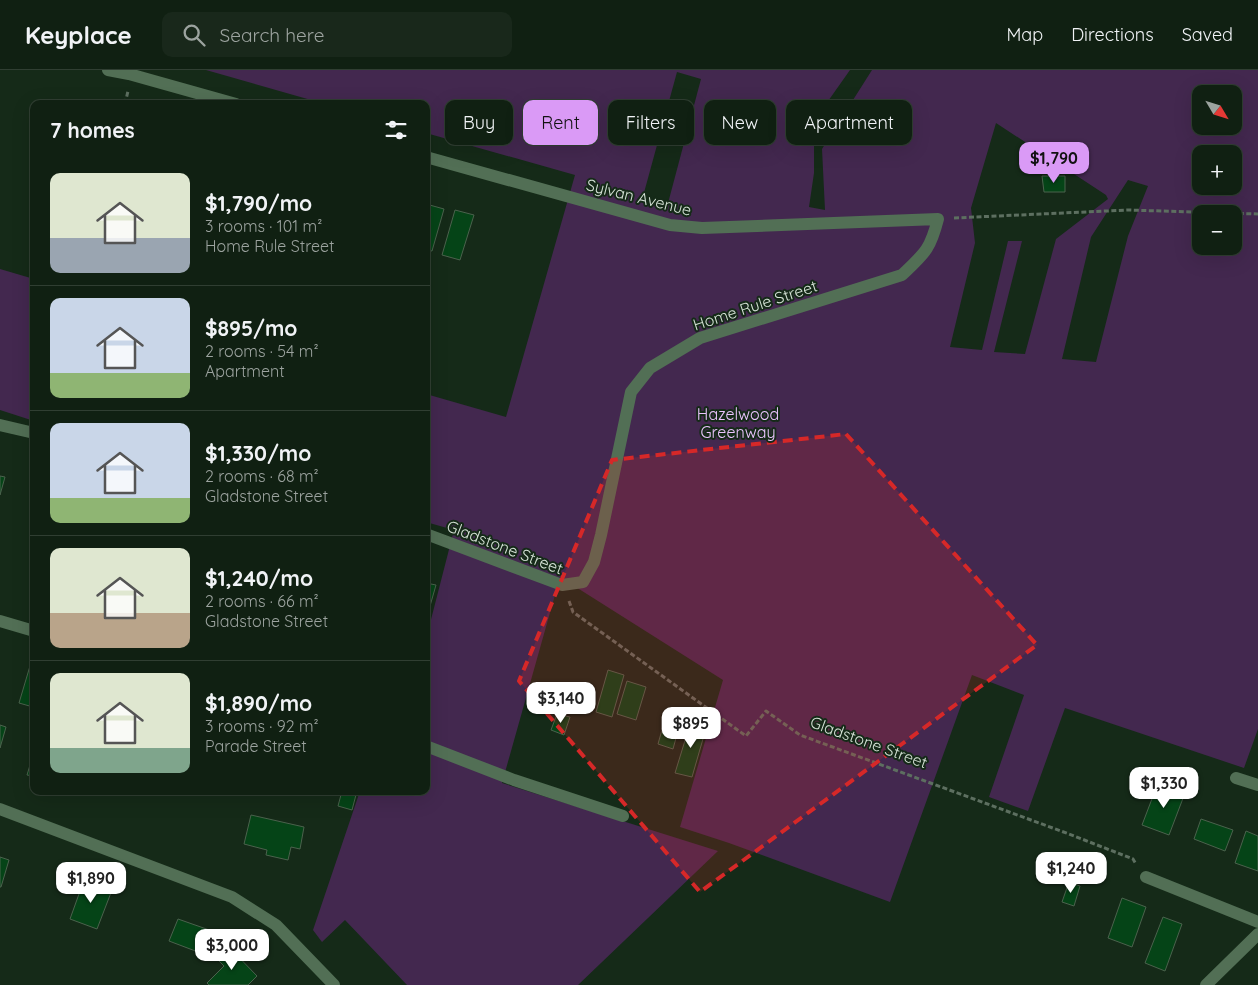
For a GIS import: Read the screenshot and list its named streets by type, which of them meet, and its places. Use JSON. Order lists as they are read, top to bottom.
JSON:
{
  "streets": {
    "street": ["Sylvan Avenue", "Home Rule Street", "Gladstone Street"]
  },
  "crossings": [
    ["Sylvan Avenue", "Home Rule Street"],
    ["Home Rule Street", "Gladstone Street"]
  ],
  "parks": ["Hazelwood Greenway"],
  "north": "bottom right",
  "page": {
    "header": "Keyplace",
    "search": "Search here",
    "nav": ["Map", "Directions", "Saved"],
    "map_buttons": ["+", "−"],
    "chip": [
      "Buy",
      "Rent",
      "Filters",
      "New",
      "Apartment"
    ],
    "heading": "7 homes",
    "price": [
      "$1,790",
      "$3,140",
      "$895",
      "$1,330",
      "$1,240",
      "$1,890",
      "$3,000"
    ],
    "list": [
      {
        "name": "$1,790/mo",
        "note": "3 rooms · 101 m² · Home Rule Street"
      },
      {
        "name": "$895/mo",
        "note": "2 rooms · 54 m² · Apartment"
      },
      {
        "name": "$1,330/mo",
        "note": "2 rooms · 68 m² · Gladstone Street"
      },
      {
        "name": "$1,240/mo",
        "note": "2 rooms · 66 m² · Gladstone Street"
      },
      {
        "name": "$1,890/mo",
        "note": "3 rooms · 92 m² · Parade Street"
      }
    ]
  }
}
